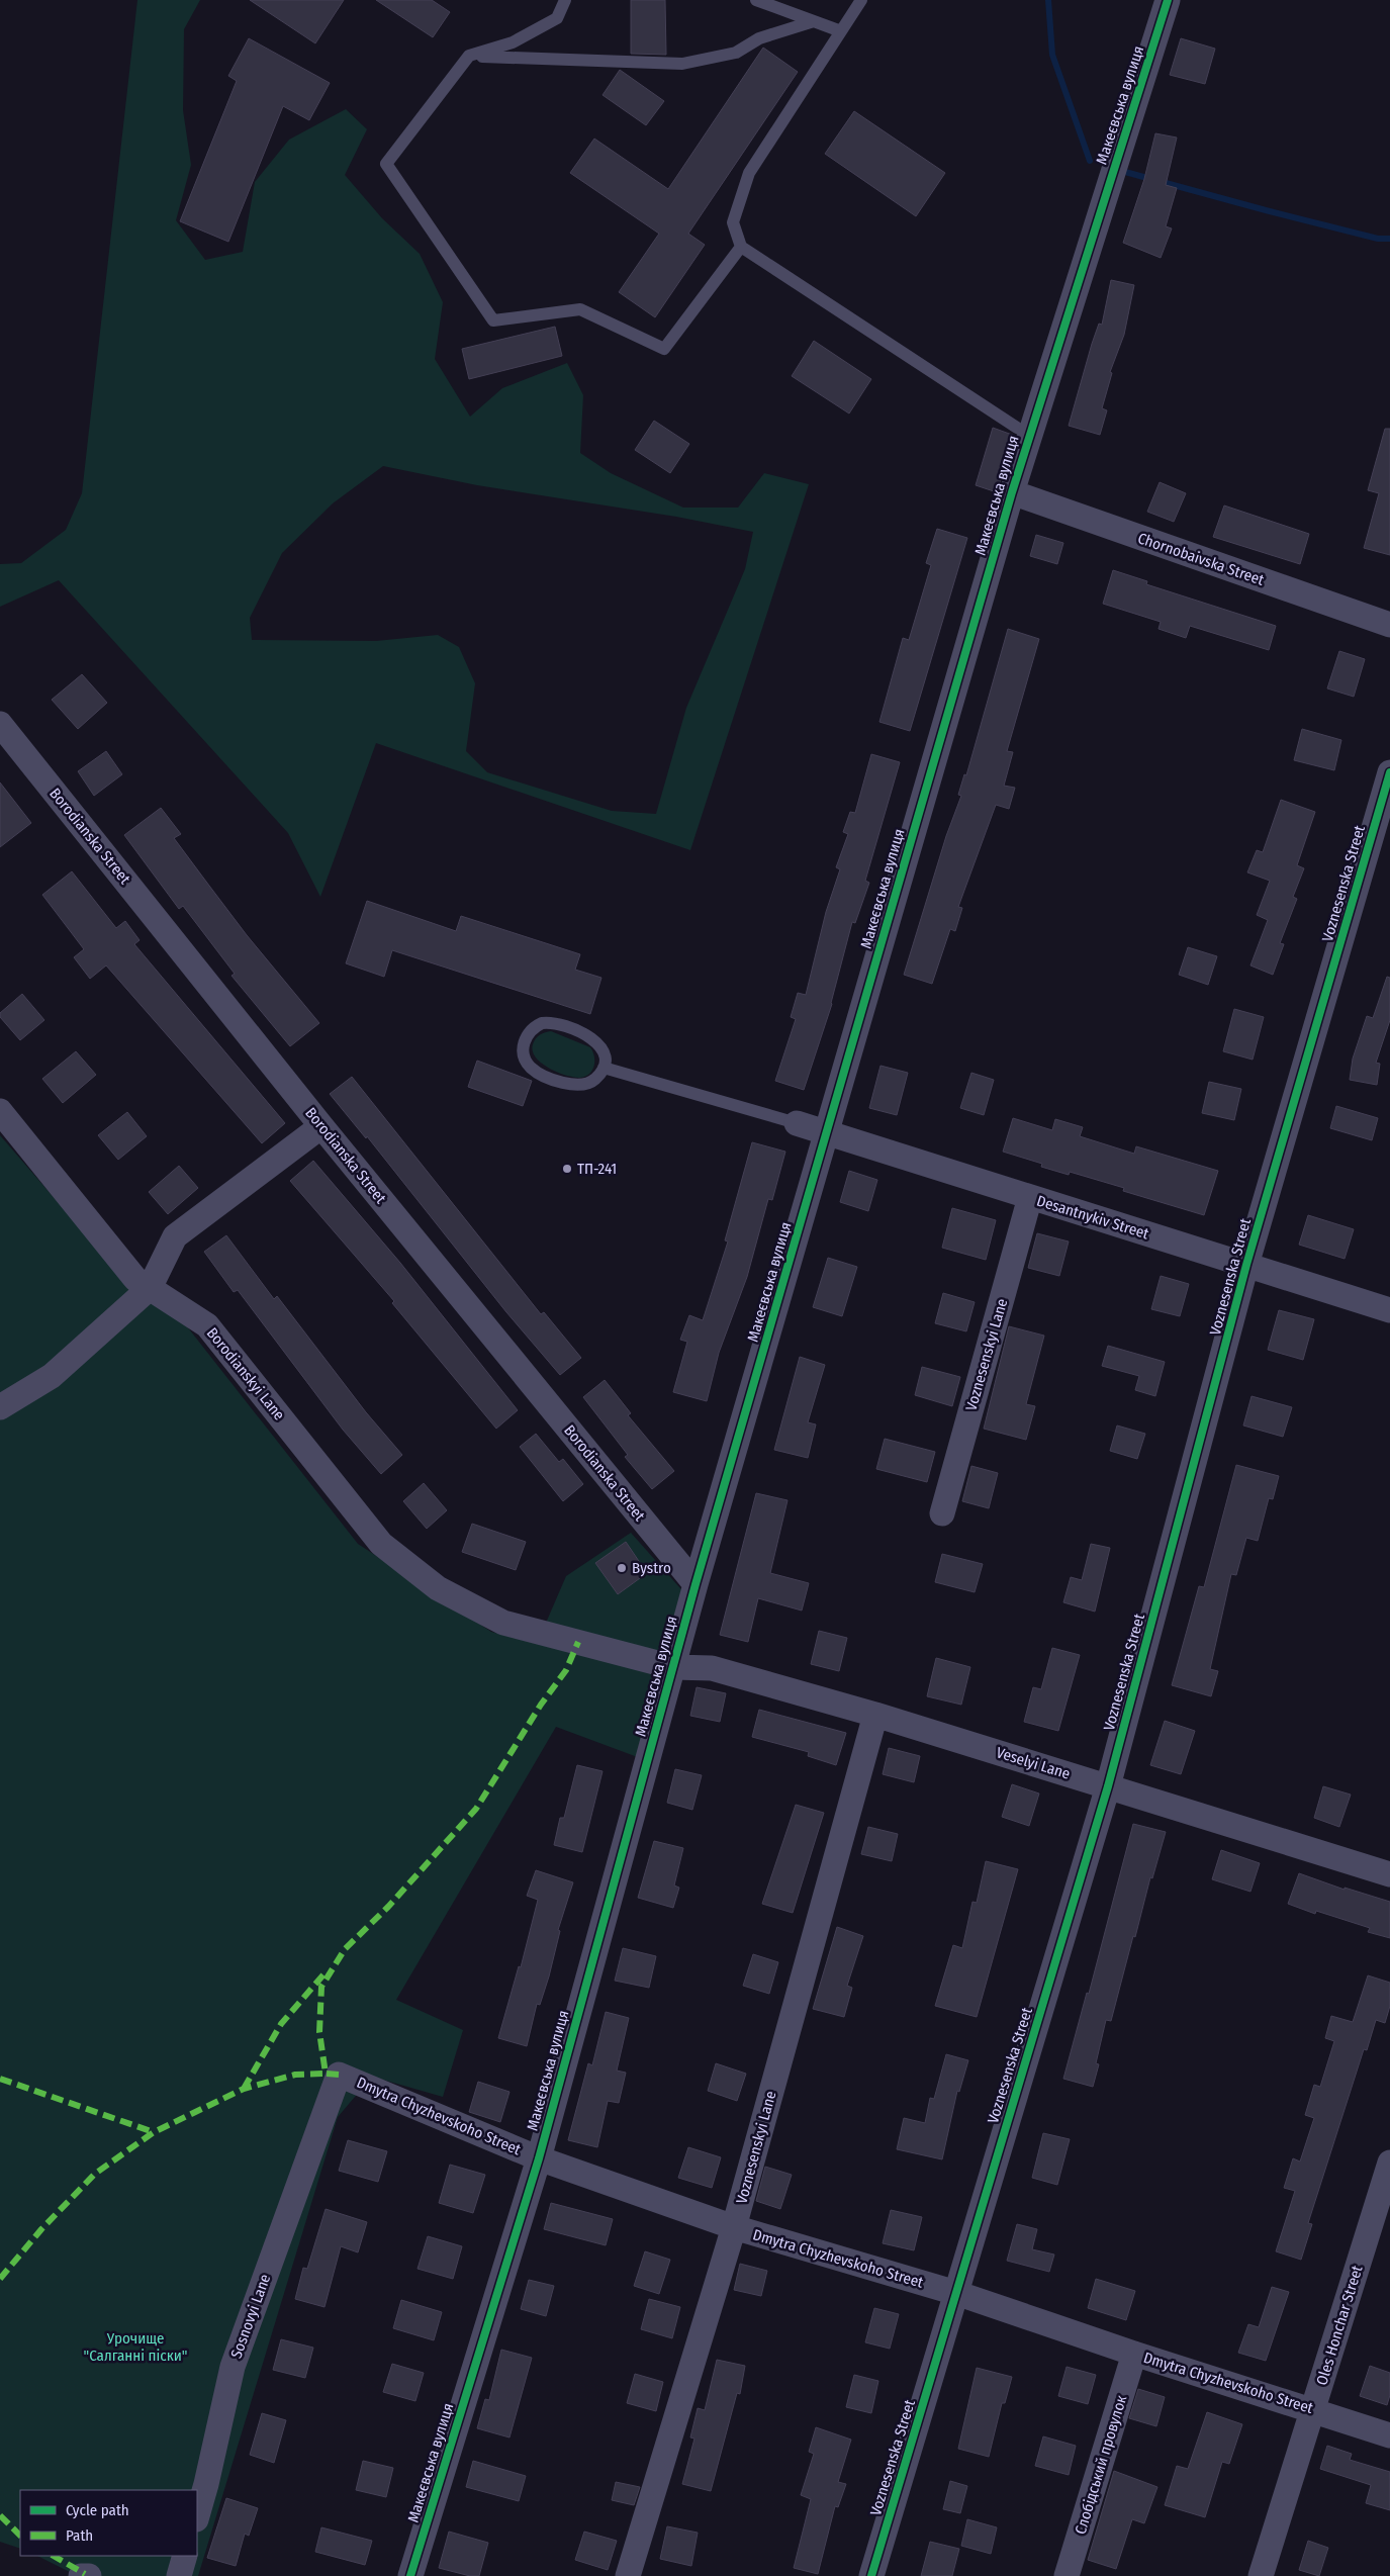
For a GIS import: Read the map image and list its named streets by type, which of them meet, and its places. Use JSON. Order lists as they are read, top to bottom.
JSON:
{
  "streets": {
    "street": [
      "Макеєвська вулиця",
      "Chornobaivska Street",
      "Borodianska Street",
      "Voznesenska Street",
      "Desantnykiv Street",
      "Voznesenskyi Lane",
      "Borodianskyi Lane",
      "Veselyi Lane",
      "Dmytra Chyzhevskoho Street",
      "Sosnovyi Lane",
      "Oles Honchar Street",
      "Слобідський провулок"
    ]
  },
  "crossings": [
    ["Макеєвська вулиця", "Chornobaivska Street"],
    ["Макеєвська вулиця", "Borodianska Street"],
    ["Макеєвська вулиця", "Desantnykiv Street"],
    ["Макеєвська вулиця", "Borodianskyi Lane"],
    ["Макеєвська вулиця", "Veselyi Lane"],
    ["Макеєвська вулиця", "Dmytra Chyzhevskoho Street"],
    ["Voznesenska Street", "Desantnykiv Street"],
    ["Voznesenska Street", "Veselyi Lane"],
    ["Voznesenska Street", "Dmytra Chyzhevskoho Street"],
    ["Desantnykiv Street", "Voznesenskyi Lane"],
    ["Voznesenskyi Lane", "Veselyi Lane"],
    ["Voznesenskyi Lane", "Dmytra Chyzhevskoho Street"],
    ["Borodianskyi Lane", "Veselyi Lane"],
    ["Dmytra Chyzhevskoho Street", "Sosnovyi Lane"],
    ["Dmytra Chyzhevskoho Street", "Oles Honchar Street"],
    ["Dmytra Chyzhevskoho Street", "Слобідський провулок"]
  ],
  "parks": ["Урочище \"Салганні піски\""],
  "places": ["ТП-241", "Bystro"],
  "legend": ["Cycle path", "Path"]
}
